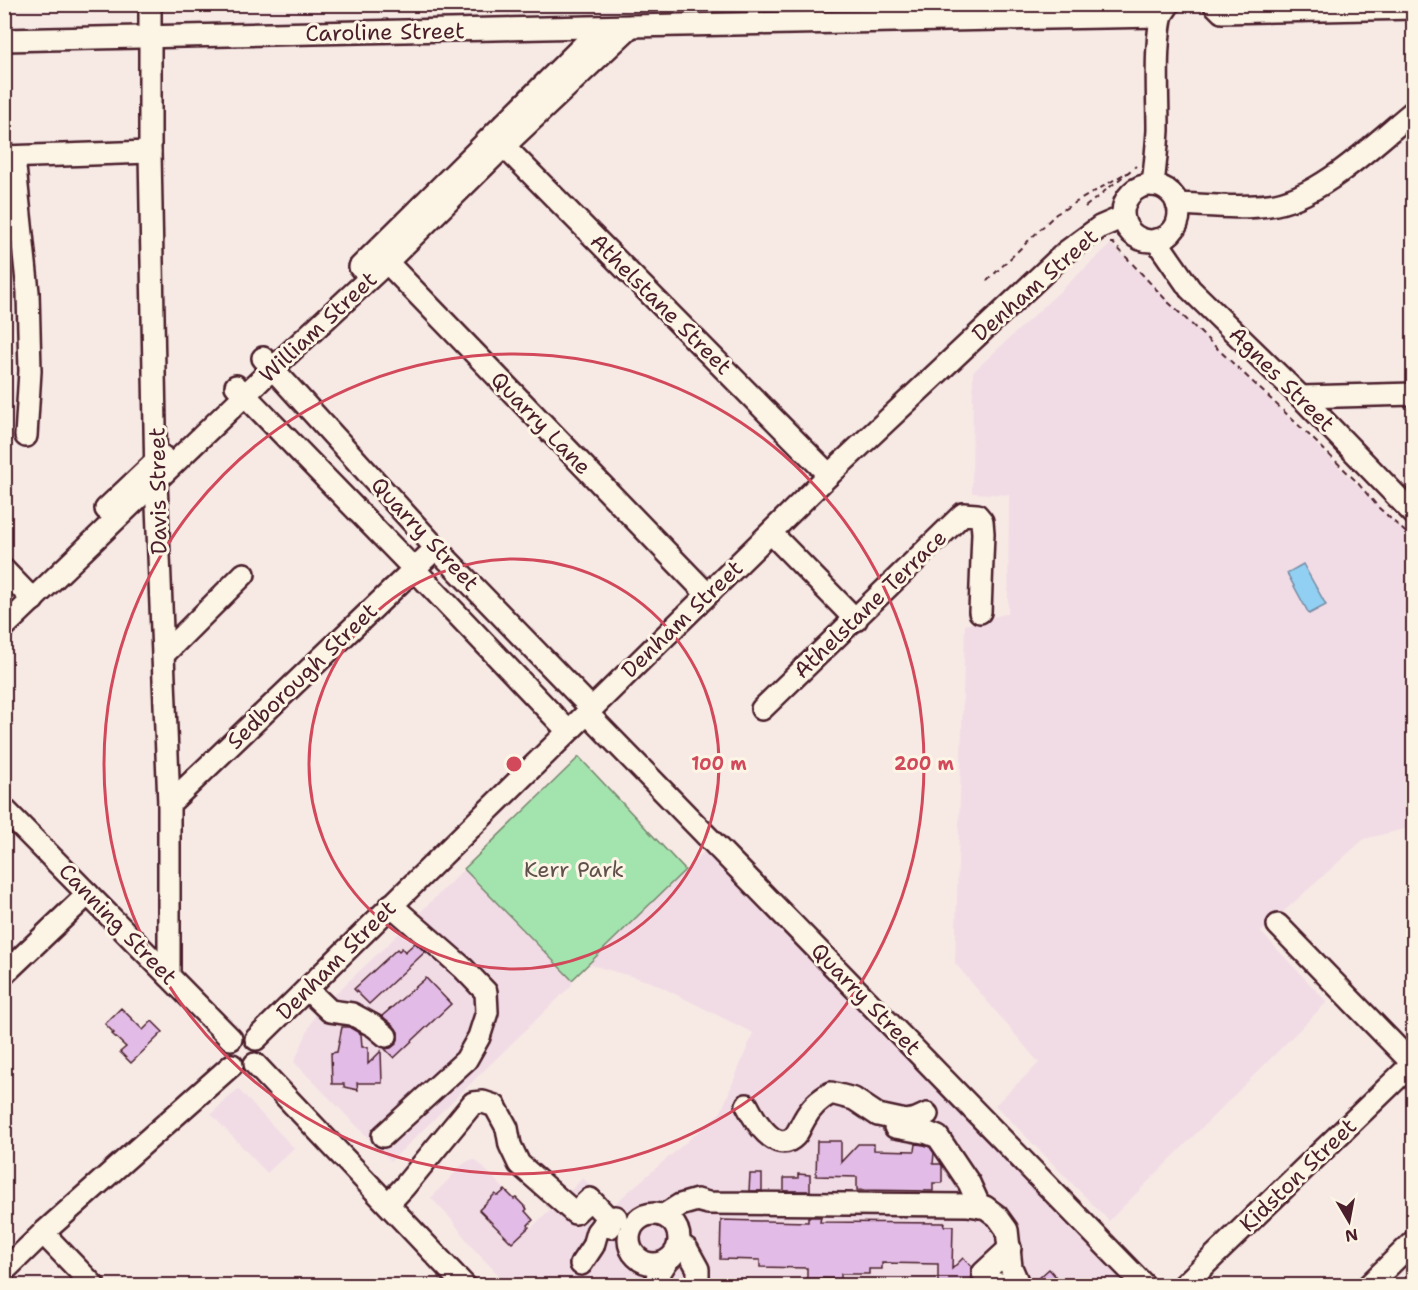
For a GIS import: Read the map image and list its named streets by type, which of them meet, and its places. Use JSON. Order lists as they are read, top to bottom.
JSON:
{
  "streets": {
    "street": [
      "Caroline Street",
      "Denham Street",
      "Athelstane Street",
      "William Street",
      "Agnes Street",
      "Quarry Lane",
      "Davis Street",
      "Quarry Street",
      "Athelstane Terrace",
      "Sedborough Street",
      "Canning Street",
      "Kidston Street"
    ]
  },
  "crossings": [
    ["Caroline Street", "William Street"],
    ["Caroline Street", "Davis Street"],
    ["Denham Street", "Athelstane Street"],
    ["Denham Street", "Agnes Street"],
    ["Denham Street", "Quarry Lane"],
    ["Denham Street", "Quarry Street"],
    ["Denham Street", "Canning Street"],
    ["Athelstane Street", "William Street"],
    ["William Street", "Quarry Lane"],
    ["William Street", "Davis Street"],
    ["William Street", "Quarry Street"],
    ["Davis Street", "Sedborough Street"],
    ["Davis Street", "Canning Street"],
    ["Quarry Street", "Sedborough Street"]
  ],
  "parks": ["Kerr Park"],
  "north": "bottom",
  "rings": ["100 m", "200 m"]
}
